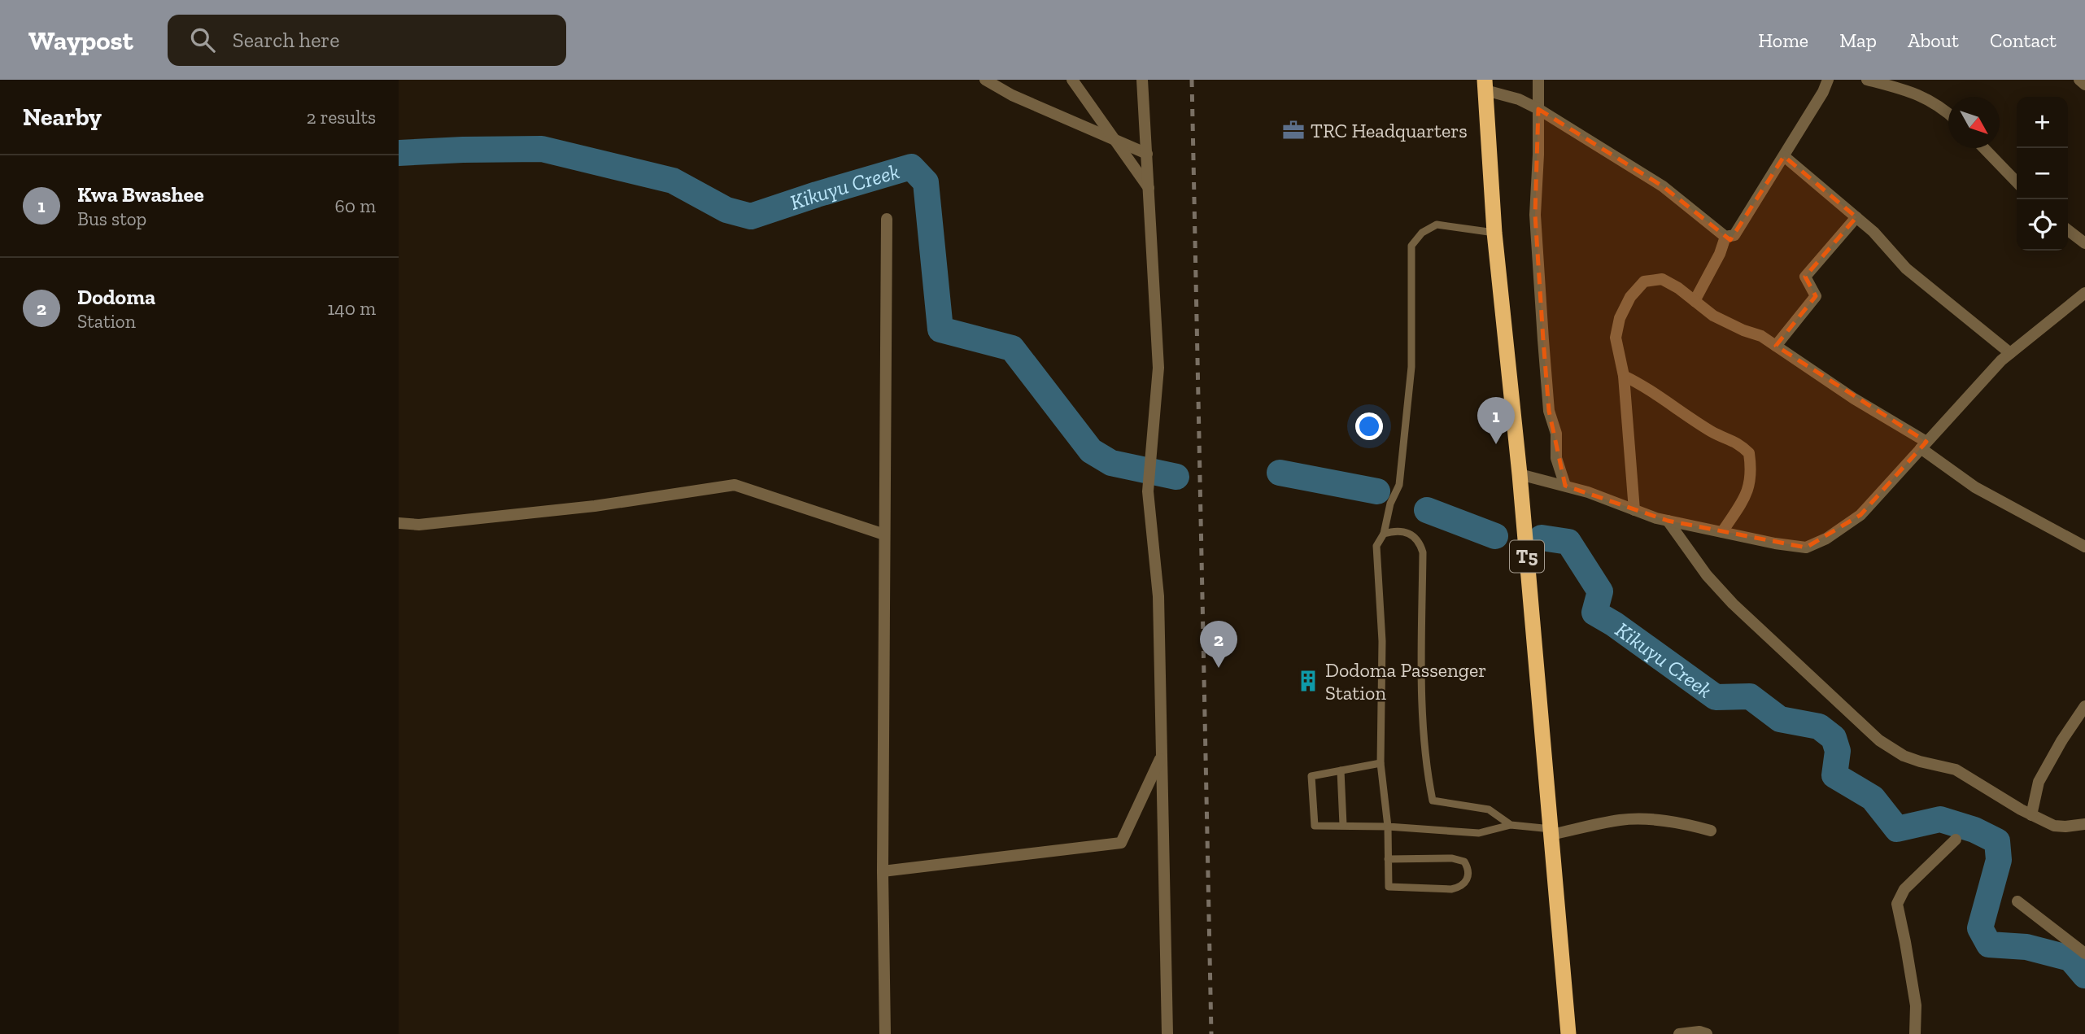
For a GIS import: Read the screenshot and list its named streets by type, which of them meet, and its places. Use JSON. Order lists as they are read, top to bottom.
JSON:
{
  "streets": {
    "highway": ["T5"]
  },
  "water": ["Kikuyu Creek"],
  "places": {
    "office": ["TRC Headquarters"],
    "building": ["Dodoma Passenger Station"]
  },
  "north": "bottom right",
  "page": {
    "header": "Waypost",
    "search": "Search here",
    "nav": [
      "Home",
      "Map",
      "About",
      "Contact"
    ],
    "heading": ["Nearby", "2 results"],
    "map_buttons": ["+", "−"],
    "list": [
      {
        "mark": "1",
        "name": "Kwa Bwashee",
        "note": "Bus stop",
        "value": "60 m"
      },
      {
        "mark": "2",
        "name": "Dodoma",
        "note": "Station",
        "value": "140 m"
      }
    ],
    "pins": ["1", "2"]
  }
}
